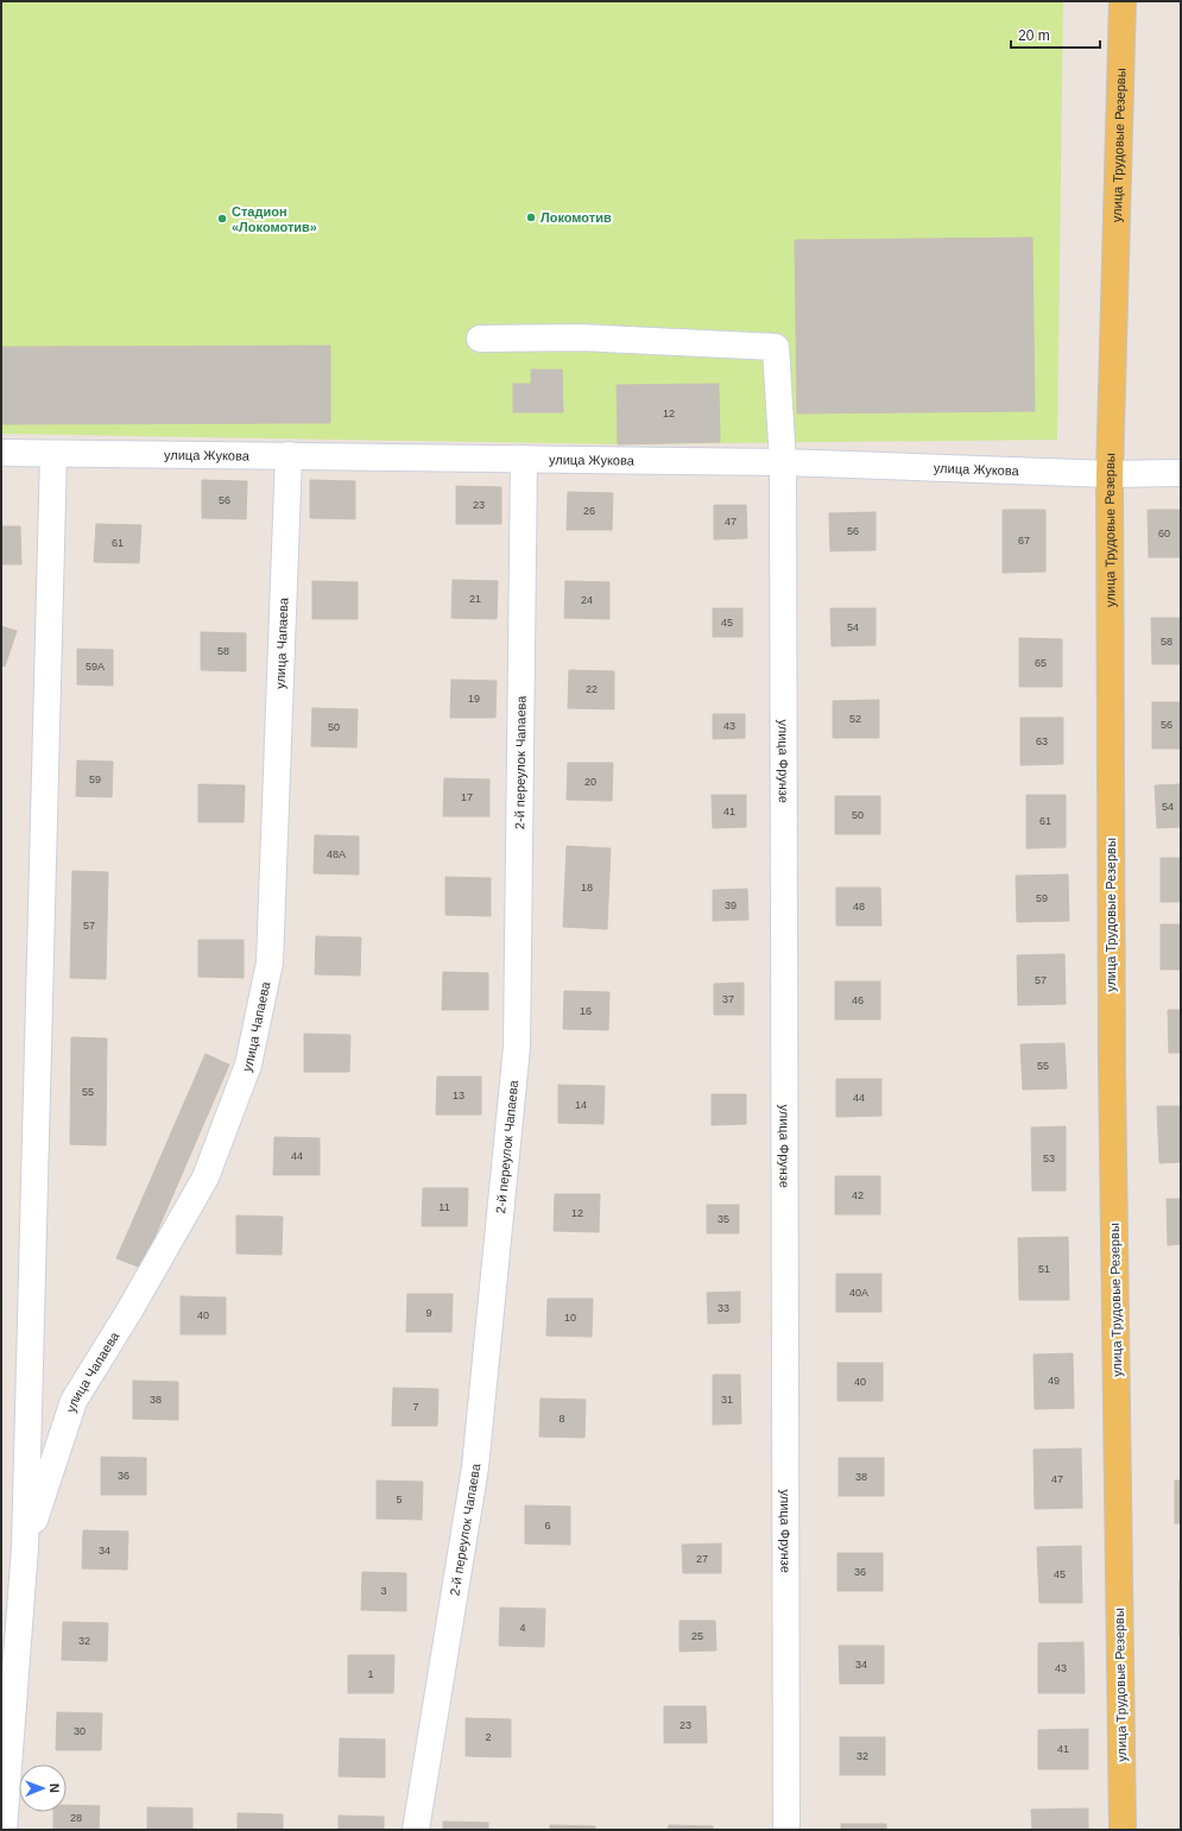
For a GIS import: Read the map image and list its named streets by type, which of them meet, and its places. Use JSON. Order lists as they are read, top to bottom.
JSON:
{
  "streets": {
    "main road": ["улица Трудовые Резервы"],
    "street": [
      "улица Жукова",
      "улица Чапаева",
      "улица Фрунзе",
      "2-й переулок Чапаева"
    ]
  },
  "crossings": [
    ["улица Трудовые Резервы", "улица Жукова"],
    ["улица Жукова", "улица Чапаева"],
    ["улица Жукова", "улица Фрунзе"],
    ["улица Жукова", "2-й переулок Чапаева"]
  ],
  "places": ["Локомотив", "Стадион «Локомотив»"],
  "house_numbers": [
    "12",
    "56",
    "23",
    "26",
    "47",
    "56",
    "60",
    "67",
    "61",
    "21",
    "24",
    "45",
    "54",
    "58",
    "58",
    "65",
    "59А",
    "22",
    "19",
    "52",
    "56",
    "43",
    "50",
    "63",
    "59",
    "20",
    "17",
    "54",
    "41",
    "50",
    "61",
    "48А",
    "18",
    "59",
    "39",
    "48",
    "57",
    "57",
    "37",
    "46",
    "16",
    "55",
    "55",
    "13",
    "44",
    "14",
    "44",
    "53",
    "42",
    "11",
    "12",
    "35",
    "51",
    "40А",
    "33",
    "9",
    "40",
    "10",
    "49",
    "40",
    "38",
    "31",
    "7",
    "8",
    "36",
    "38",
    "47",
    "5",
    "6",
    "34",
    "27",
    "36",
    "45",
    "3",
    "4",
    "25",
    "32",
    "34",
    "43",
    "1",
    "23",
    "30",
    "2",
    "41",
    "32",
    "28"
  ],
  "scale_bar": "20 m",
  "north": "right"
}
